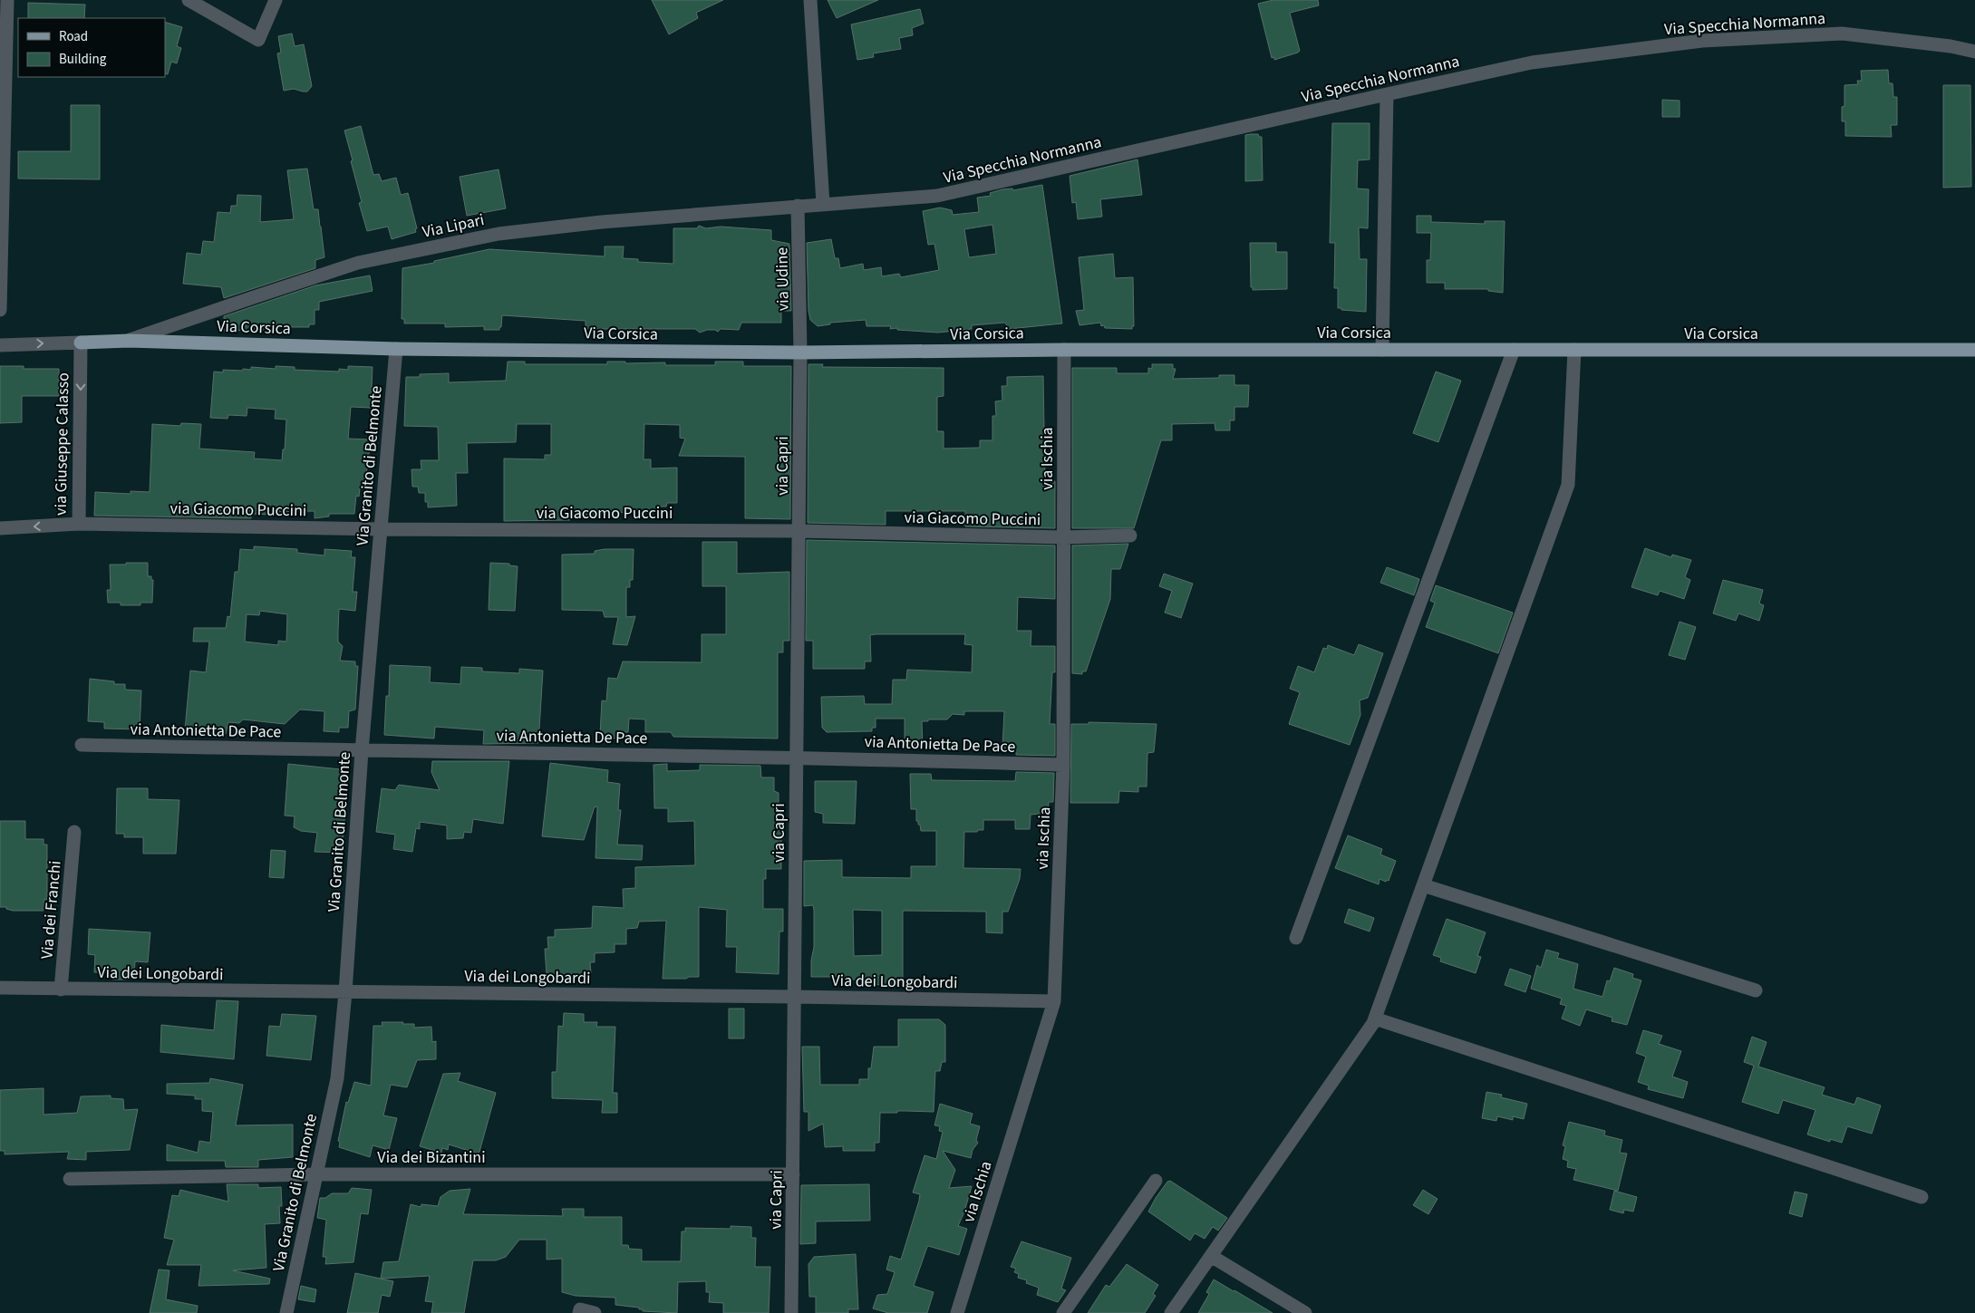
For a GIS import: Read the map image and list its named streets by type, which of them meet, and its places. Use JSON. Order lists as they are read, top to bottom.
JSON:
{
  "streets": {
    "main road": ["Via Corsica"],
    "street": [
      "Via Specchia Normanna",
      "Via Lipari",
      "via Udine",
      "via Giuseppe Calasso",
      "via Ischia",
      "Via Granito di Belmonte",
      "via Capri",
      "via Giacomo Puccini",
      "via Antonietta De Pace",
      "Via dei Franchi",
      "Via dei Longobardi",
      "Via dei Bizantini"
    ]
  },
  "crossings": [
    ["Via Specchia Normanna", "Via Lipari"],
    ["Via Specchia Normanna", "via Udine"],
    ["Via Lipari", "via Udine"],
    ["Via Lipari", "Via Corsica"],
    ["via Udine", "Via Corsica"],
    ["via Udine", "via Capri"],
    ["Via Corsica", "via Giuseppe Calasso"],
    ["Via Corsica", "via Ischia"],
    ["Via Corsica", "Via Granito di Belmonte"],
    ["Via Corsica", "via Capri"],
    ["via Giuseppe Calasso", "via Giacomo Puccini"],
    ["via Ischia", "via Giacomo Puccini"],
    ["via Ischia", "via Antonietta De Pace"],
    ["via Ischia", "Via dei Longobardi"],
    ["Via Granito di Belmonte", "via Giacomo Puccini"],
    ["Via Granito di Belmonte", "via Antonietta De Pace"],
    ["Via Granito di Belmonte", "Via dei Longobardi"],
    ["Via Granito di Belmonte", "Via dei Bizantini"],
    ["via Capri", "via Giacomo Puccini"],
    ["via Capri", "via Antonietta De Pace"],
    ["via Capri", "Via dei Longobardi"],
    ["via Capri", "Via dei Bizantini"],
    ["Via dei Franchi", "Via dei Longobardi"]
  ],
  "legend": ["Road", "Building"]
}
